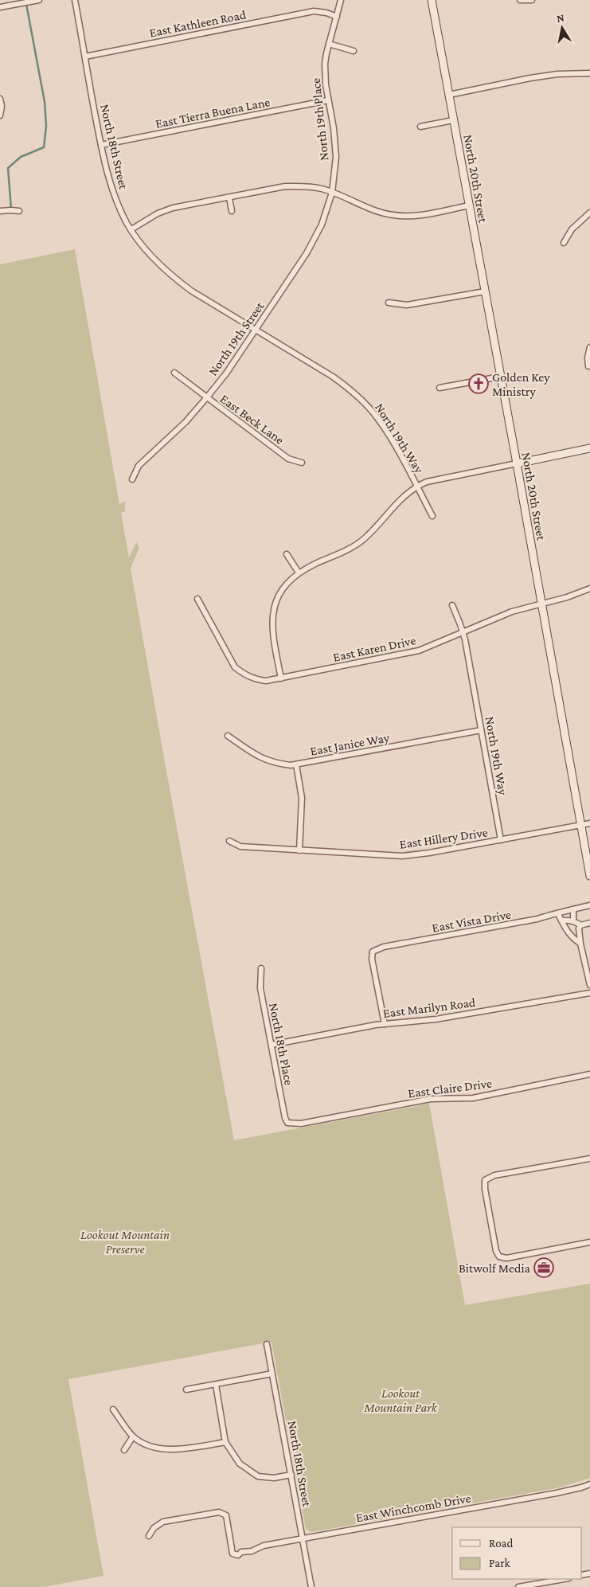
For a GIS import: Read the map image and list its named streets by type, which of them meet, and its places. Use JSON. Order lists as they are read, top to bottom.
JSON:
{
  "streets": {
    "street": [
      "East Kathleen Road",
      "East Tierra Buena Lane",
      "North 19th Place",
      "North 18th Street",
      "North 20th Street",
      "North 19th Street",
      "East Beck Lane",
      "North 19th Way",
      "East Karen Drive",
      "East Janice Way",
      "East Hillery Drive",
      "East Vista Drive",
      "East Marilyn Road",
      "North 18th Place",
      "East Claire Drive",
      "East Winchcomb Drive"
    ]
  },
  "crossings": [
    ["East Kathleen Road", "North 19th Place"],
    ["East Kathleen Road", "North 18th Street"],
    ["East Tierra Buena Lane", "North 19th Place"],
    ["East Tierra Buena Lane", "North 18th Street"],
    ["North 19th Place", "North 19th Street"],
    ["North 18th Street", "North 19th Street"],
    ["North 18th Street", "North 19th Way"],
    ["North 18th Street", "East Winchcomb Drive"],
    ["North 20th Street", "East Karen Drive"],
    ["North 20th Street", "East Hillery Drive"],
    ["North 19th Street", "East Beck Lane"],
    ["North 19th Street", "North 19th Way"],
    ["North 19th Way", "East Karen Drive"],
    ["North 19th Way", "East Janice Way"],
    ["North 19th Way", "East Hillery Drive"],
    ["East Vista Drive", "East Marilyn Road"],
    ["East Marilyn Road", "North 18th Place"],
    ["North 18th Place", "East Claire Drive"]
  ],
  "parks": ["Lookout Mountain Preserve", "Lookout Mountain Park"],
  "places": {
    "church": ["Golden Key Ministry"],
    "office": ["Bitwolf Media"]
  },
  "legend": ["Road", "Park"],
  "north": "top"
}
